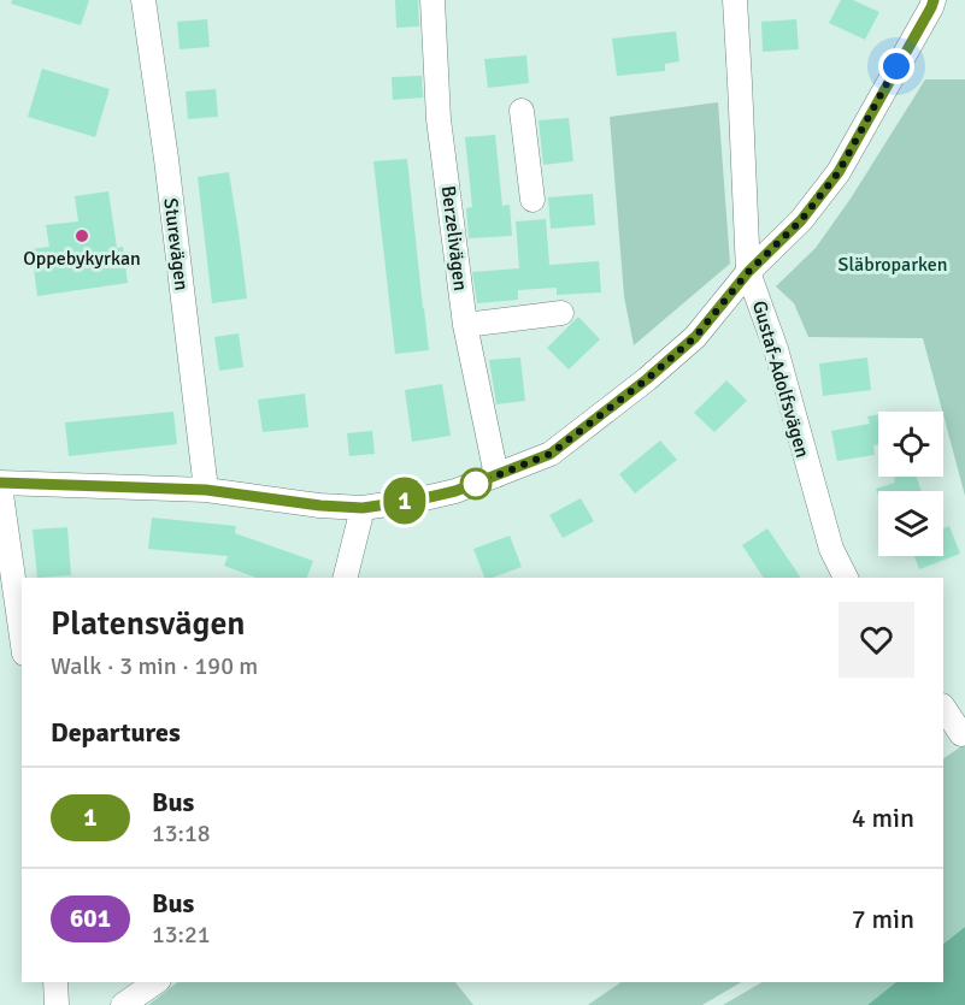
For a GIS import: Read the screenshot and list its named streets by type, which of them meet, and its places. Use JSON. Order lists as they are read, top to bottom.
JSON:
{
  "streets": {
    "street": ["Berzelivägen", "Sturevägen", "Gustaf-Adolfsvägen"]
  },
  "parks": ["Släbroparken"],
  "places": ["Oppebykyrkan"],
  "lines": ["bus line 1"],
  "page": {
    "on_map": "1",
    "heading": [
      ["Platensvägen", "Walk · 3 min · 190 m"],
      "Departures"
    ],
    "list": [
      {
        "mark": "1",
        "name": "Bus",
        "note": "13:18",
        "value": "4 min"
      },
      {
        "mark": "601",
        "name": "Bus",
        "note": "13:21",
        "value": "7 min"
      }
    ]
  }
}
